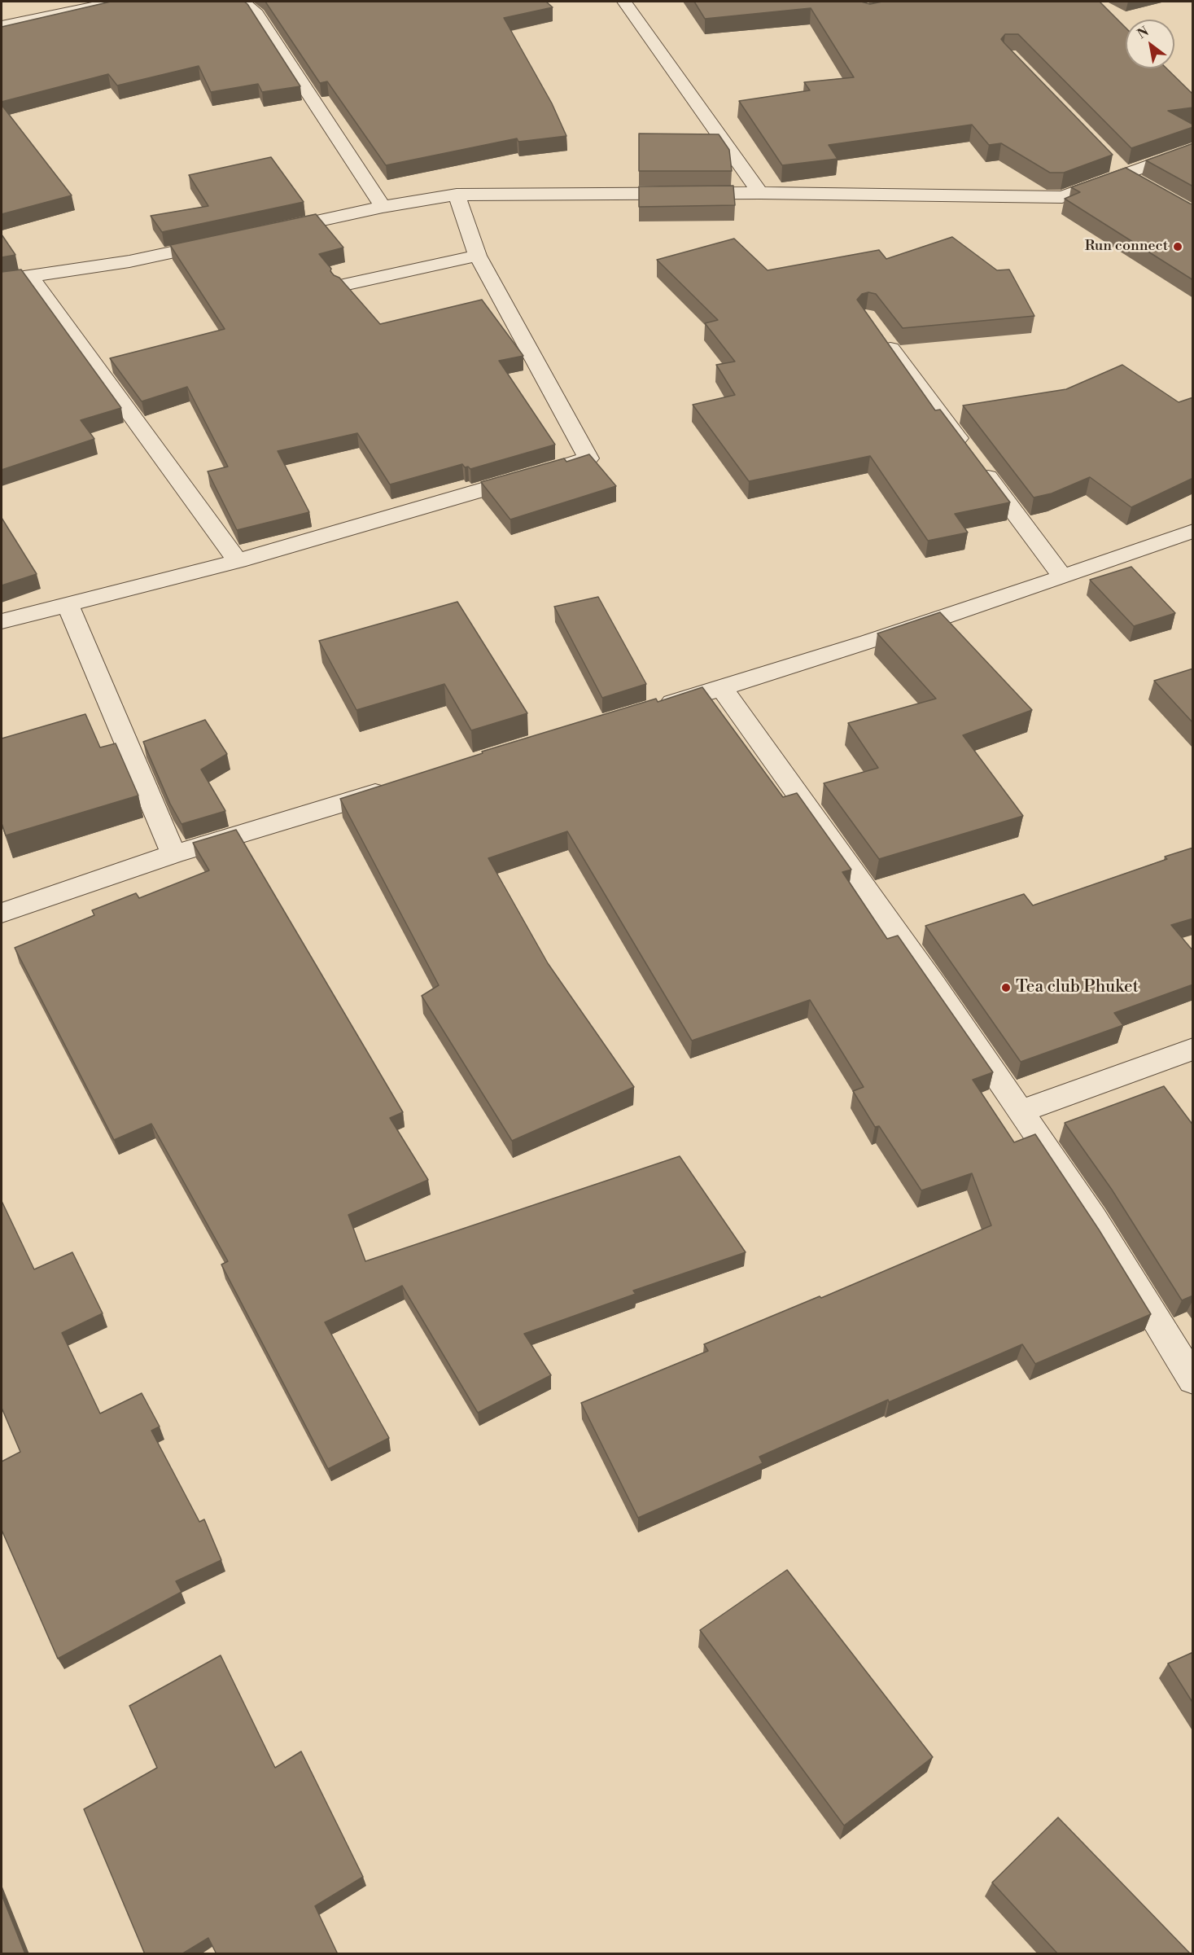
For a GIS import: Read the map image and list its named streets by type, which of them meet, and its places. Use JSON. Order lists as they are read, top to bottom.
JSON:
{
  "places": ["Run connect", "Tea club Phuket"],
  "north": "top left"
}
